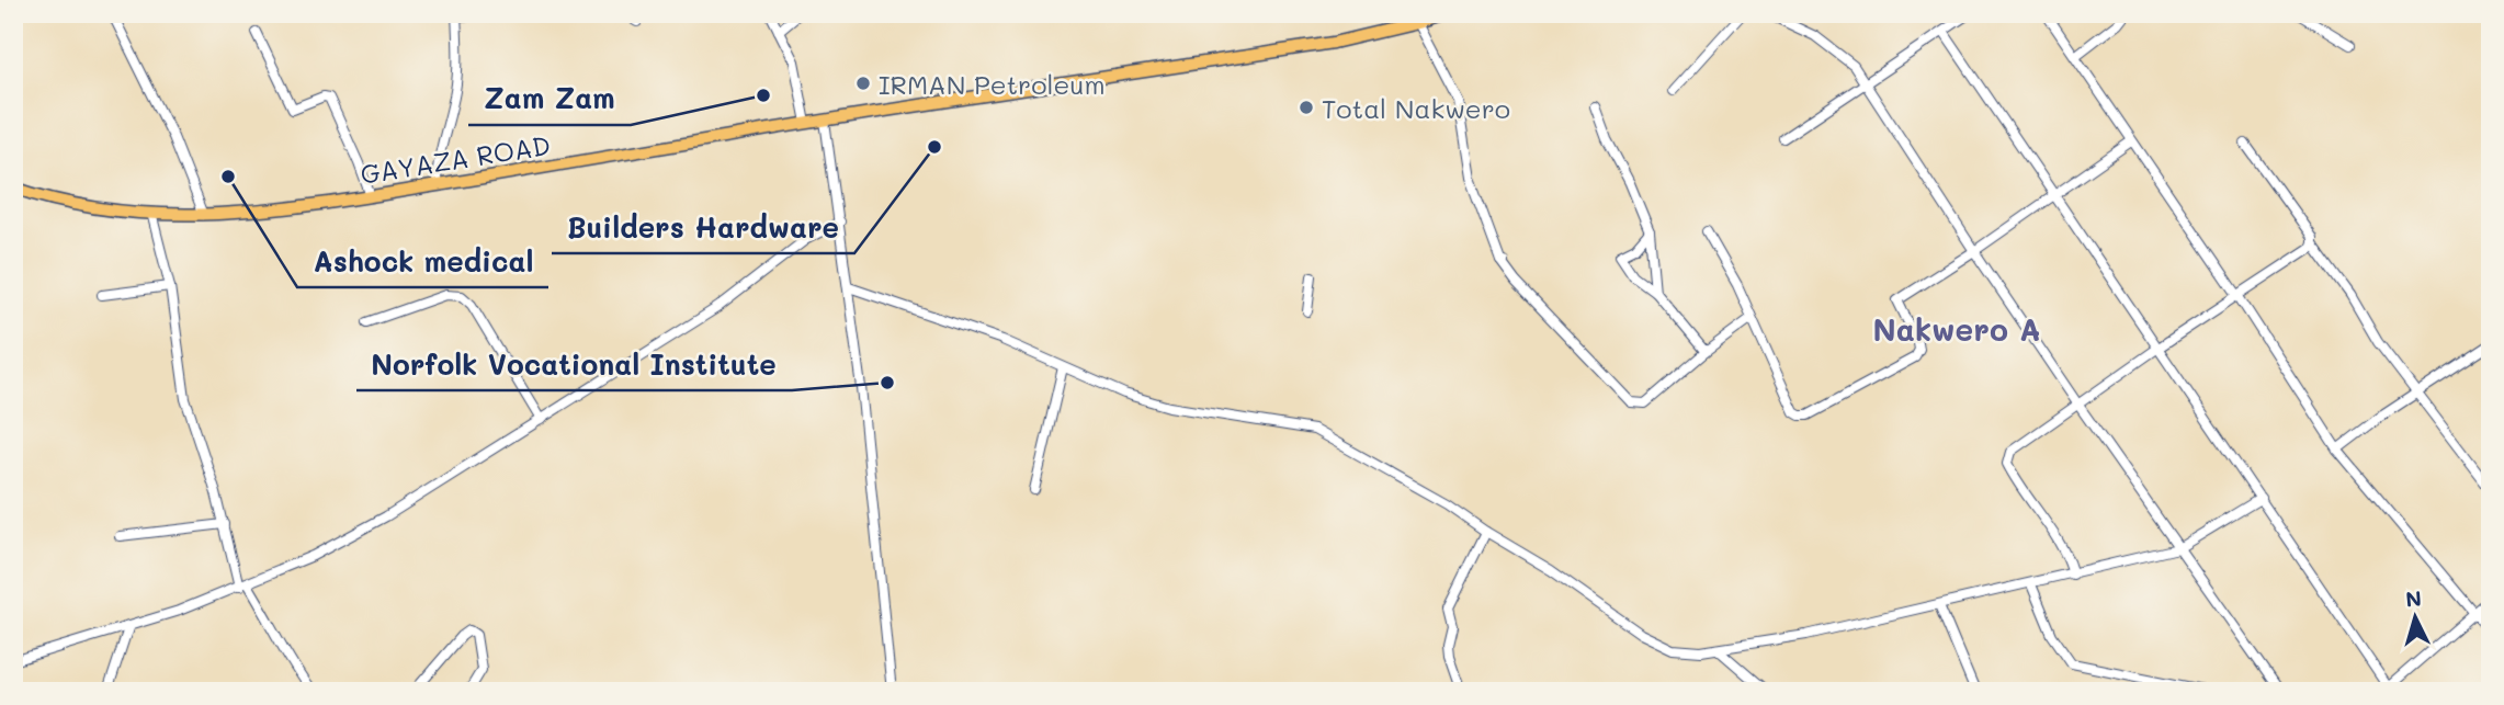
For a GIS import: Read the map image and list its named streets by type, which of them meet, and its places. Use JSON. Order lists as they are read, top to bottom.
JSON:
{
  "streets": {
    "main road": ["GAYAZA ROAD"]
  },
  "districts": ["Nakwero A"],
  "places": [
    "IRMAN Petroleum",
    "Zam Zam",
    "Total Nakwero",
    "Builders Hardware",
    "Ashock medical",
    "Norfolk Vocational Institute"
  ],
  "north": "top"
}
